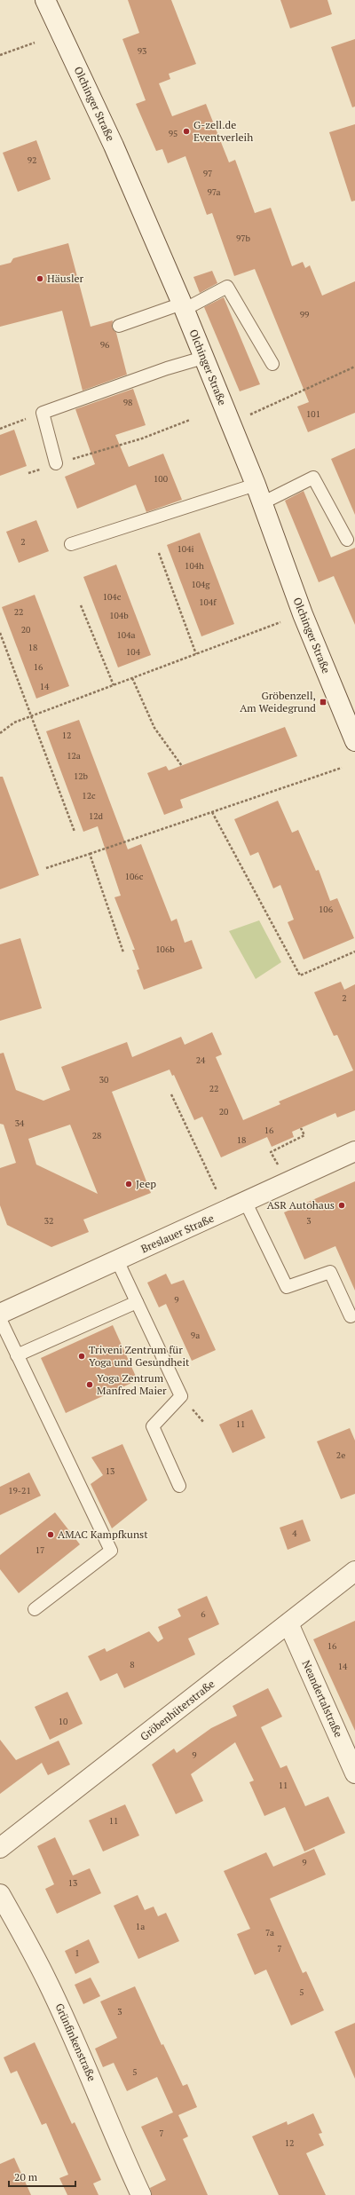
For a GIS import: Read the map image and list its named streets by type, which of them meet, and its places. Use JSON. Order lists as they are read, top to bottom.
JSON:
{
  "streets": {
    "street": [
      "Olchinger Straße",
      "Breslauer Straße",
      "Neandertalstraße",
      "Gröbenhüterstraße",
      "Grünfinkenstraße"
    ]
  },
  "crossings": [
    ["Neandertalstraße", "Gröbenhüterstraße"]
  ],
  "places": {
    "other": [
      "G-zell.de Eventverleih",
      "Häusler",
      "Jeep",
      "ASR Autohaus",
      "Triveni Zentrum für Yoga und Gesundheit",
      "Yoga Zentrum Manfred Maier",
      "AMAC Kampfkunst"
    ],
    "transit": ["Gröbenzell, Am Weidegrund"]
  },
  "house_numbers": [
    "93",
    "95",
    "92",
    "97",
    "97a",
    "97b",
    "99",
    "96",
    "98",
    "101",
    "100",
    "2",
    "104i",
    "104h",
    "104g",
    "104c",
    "104f",
    "22",
    "104b",
    "20",
    "104a",
    "18",
    "104",
    "16",
    "14",
    "12",
    "12a",
    "12b",
    "12c",
    "12d",
    "106c",
    "106",
    "106b",
    "2",
    "24",
    "30",
    "22",
    "20",
    "34",
    "16",
    "28",
    "18",
    "32",
    "3",
    "9",
    "9a",
    "11",
    "2e",
    "13",
    "19-21",
    "4",
    "17",
    "6",
    "16",
    "8",
    "14",
    "10",
    "9",
    "11",
    "11",
    "9",
    "13",
    "1a",
    "7a",
    "7",
    "1",
    "5",
    "3",
    "5",
    "7",
    "12"
  ],
  "scale_bar": "20 m"
}
